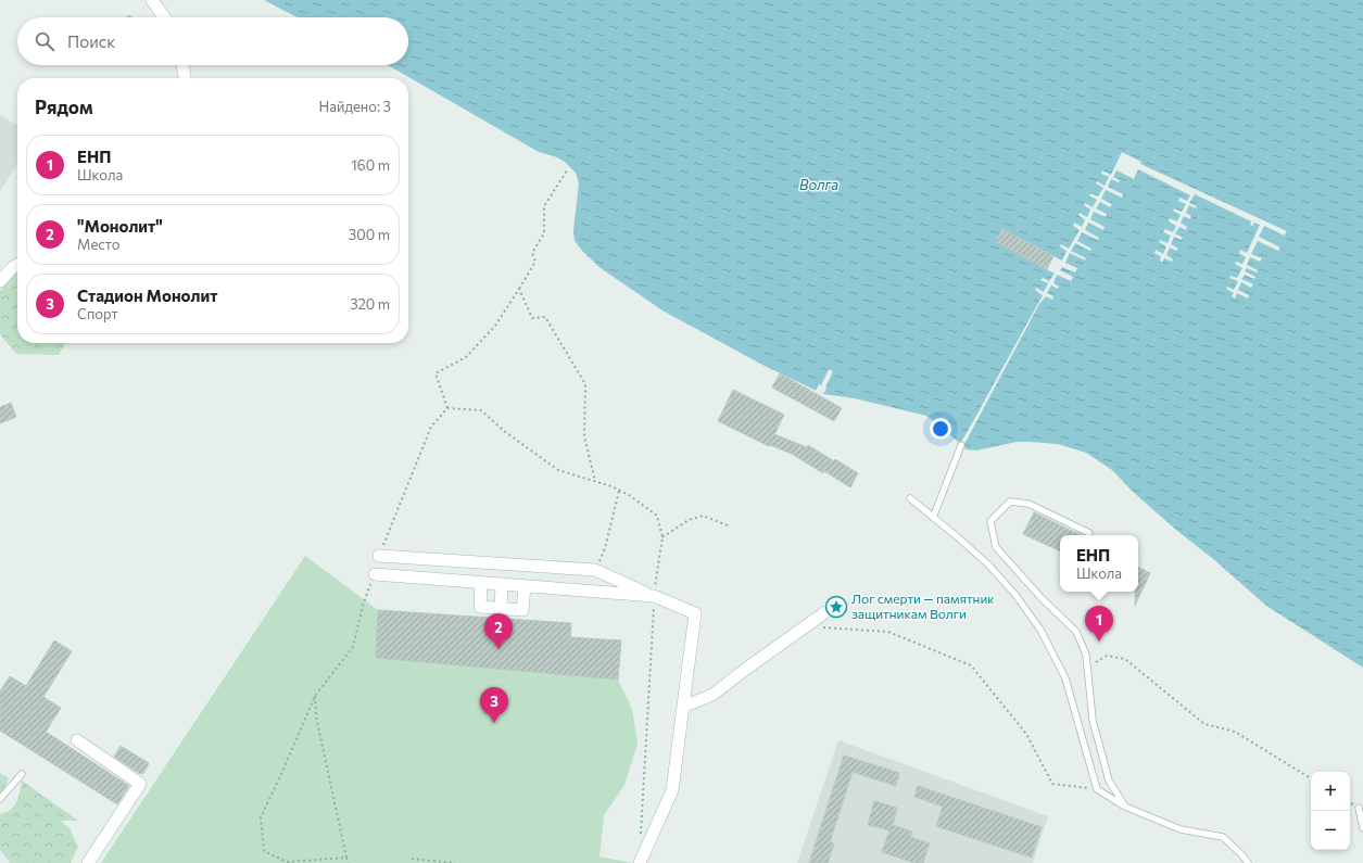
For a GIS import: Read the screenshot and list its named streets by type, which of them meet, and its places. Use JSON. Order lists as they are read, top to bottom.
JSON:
{
  "water": ["Волга"],
  "places": {
    "place": ["Лог смерти — памятник защитникам Волги"]
  },
  "page": {
    "search": "Поиск",
    "heading": ["Рядом", "Найдено: 3"],
    "list": [
      {
        "mark": "1",
        "name": "ЕНП",
        "note": "Школа",
        "value": "160 m"
      },
      {
        "mark": "2",
        "name": "\"Монолит\"",
        "note": "Место",
        "value": "300 m"
      },
      {
        "mark": "3",
        "name": "Стадион Монолит",
        "note": "Спорт",
        "value": "320 m"
      }
    ],
    "popup": ["ЕНП", "Школа"],
    "pins": ["1", "2", "3"],
    "map_buttons": ["+", "−"]
  }
}
